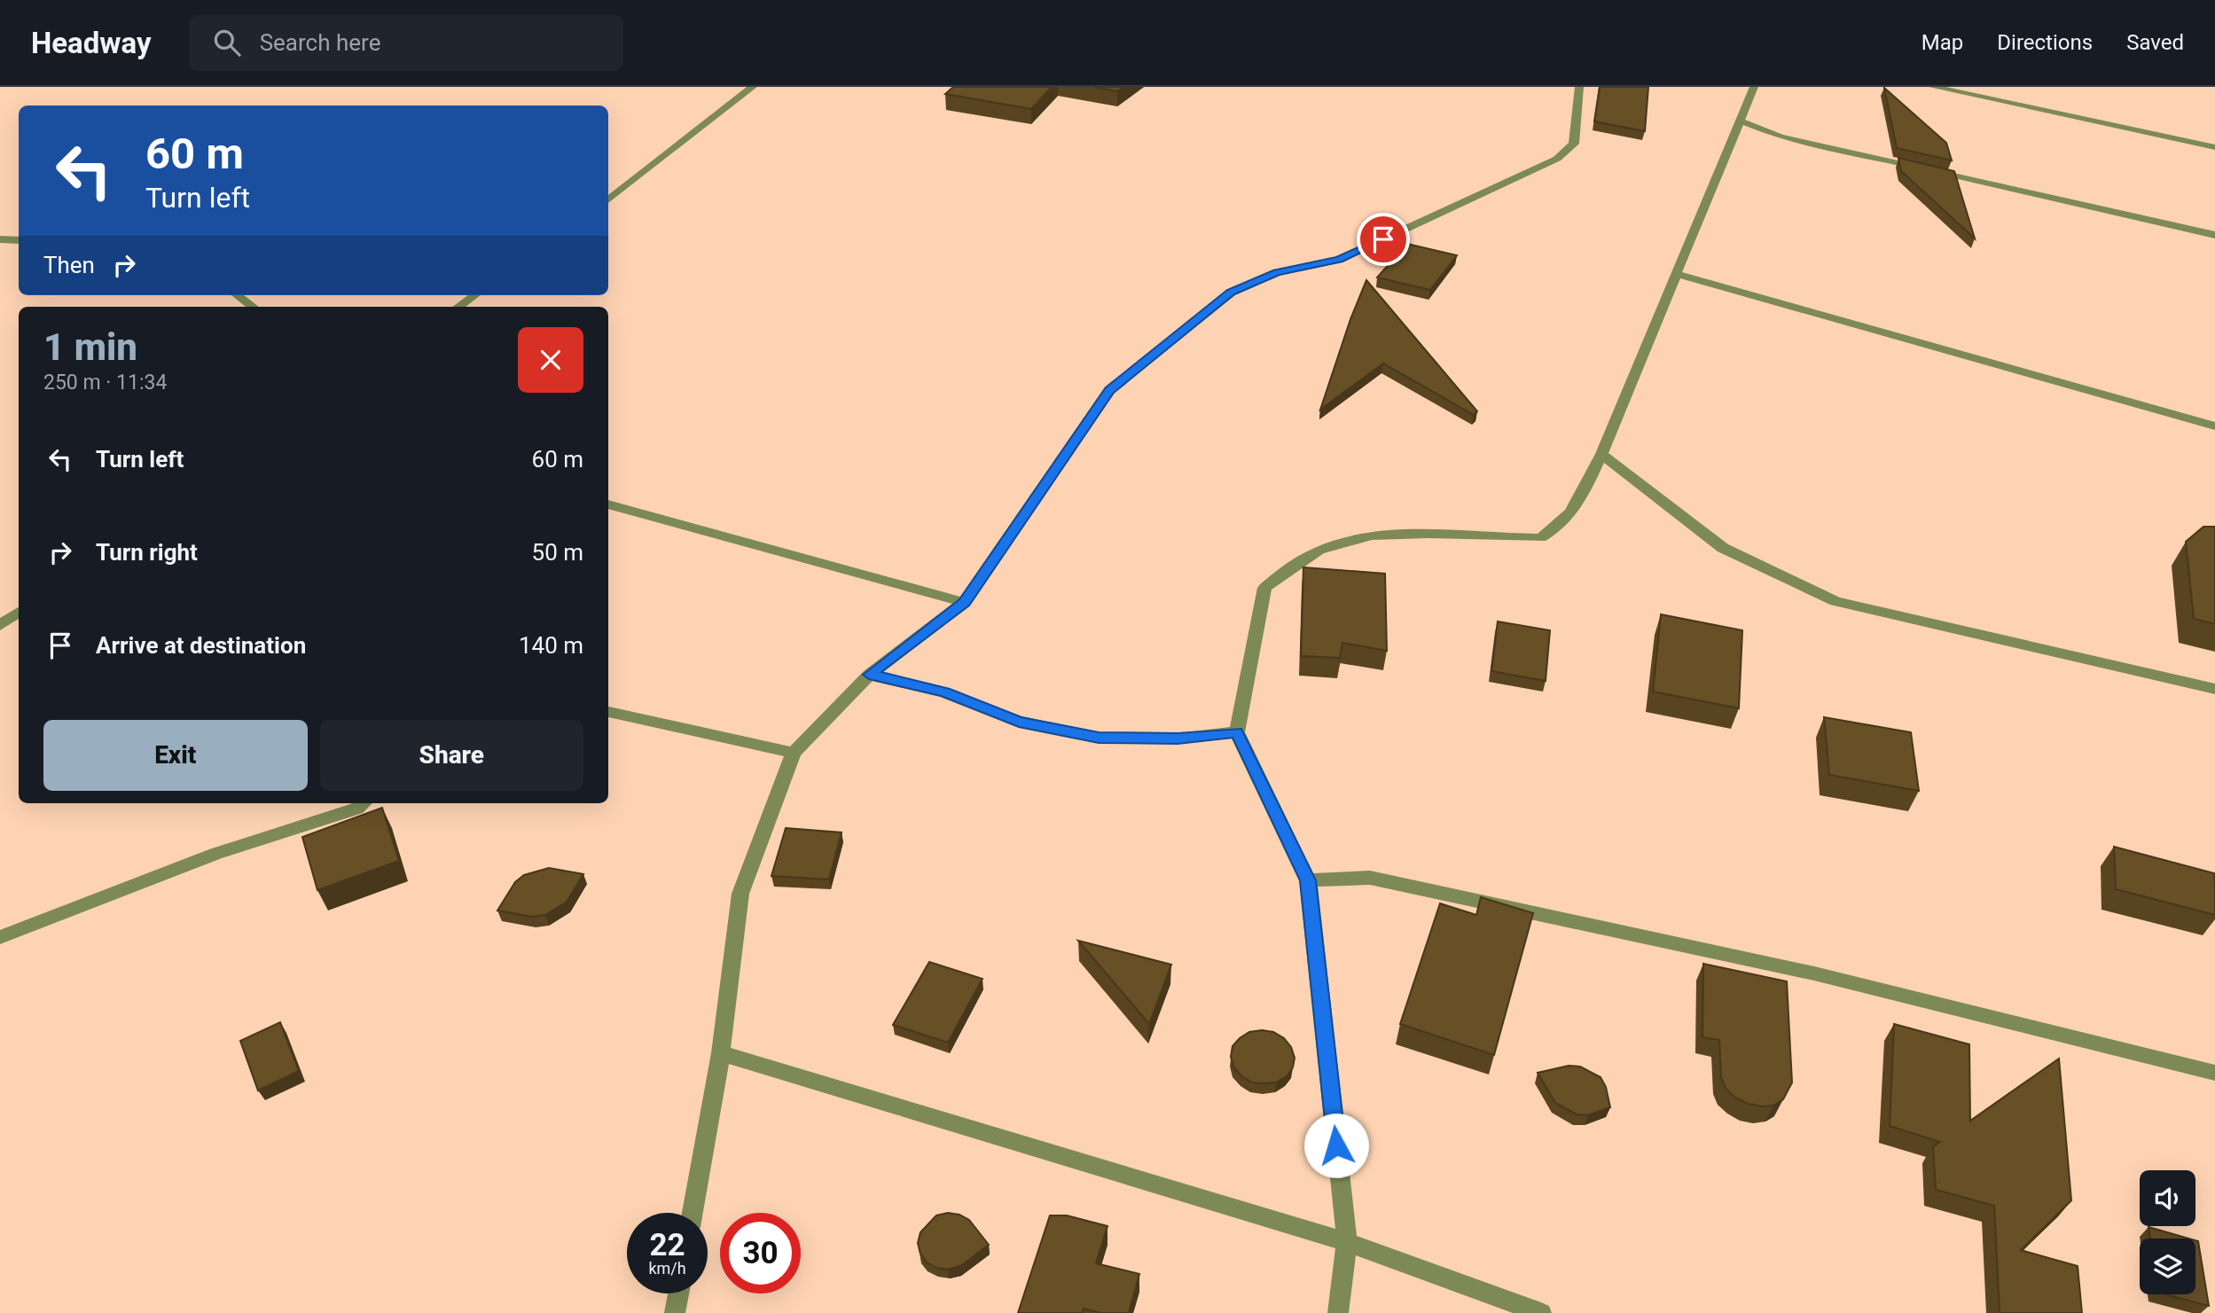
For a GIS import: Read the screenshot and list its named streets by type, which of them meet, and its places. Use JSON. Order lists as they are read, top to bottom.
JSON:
{
  "page": {
    "header": "Headway",
    "search": "Search here",
    "nav": ["Map", "Directions", "Saved"],
    "turn": ["60 m", "Turn left"],
    "then": "Then",
    "heading": ["1 min", "250 m · 11:34"],
    "list": [
      {
        "name": "Turn left",
        "value": "60 m"
      },
      {
        "name": "Turn right",
        "value": "50 m"
      },
      {
        "name": "Arrive at destination",
        "value": "140 m"
      }
    ],
    "buttons": ["Exit", "Share"],
    "speed": "22 km/h",
    "limit": "30"
  }
}
